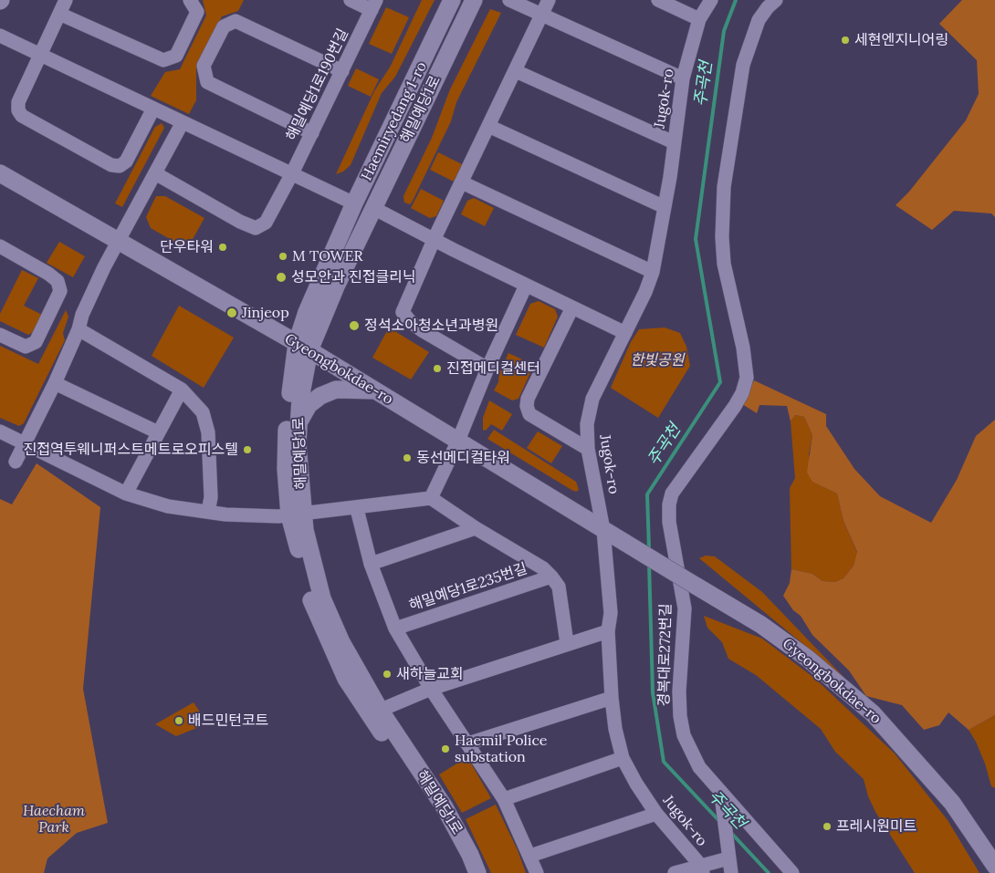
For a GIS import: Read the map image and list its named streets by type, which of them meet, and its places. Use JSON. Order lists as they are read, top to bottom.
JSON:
{
  "streets": {
    "street": [
      "해밀예당1로190번길",
      "Jugok-ro",
      "해밀예당1로",
      "Haemiryedang 1-ro",
      "Gyeongbokdae-ro",
      "해밀예당1로235번길"
    ]
  },
  "crossings": [
    ["Jugok-ro", "Gyeongbokdae-ro"],
    ["해밀예당1로", "Haemiryedang 1-ro"],
    ["해밀예당1로", "Gyeongbokdae-ro"],
    ["Haemiryedang 1-ro", "Gyeongbokdae-ro"]
  ],
  "water": ["주곡천"],
  "parks": ["한빛공원", "Haecham Park"],
  "places": [
    "세현엔지니어링",
    "단우타워",
    "M TOWER",
    "성모안과 진접클리닉",
    "Jinjeop",
    "정석소아청소년과병원",
    "진접메디컬센터",
    "진접역투웨니퍼스트메트로오피스텔",
    "동선메디컬타워",
    "새하늘교회",
    "배드민턴코트",
    "Haemil Police substation",
    "프레시원미트"
  ]
}
